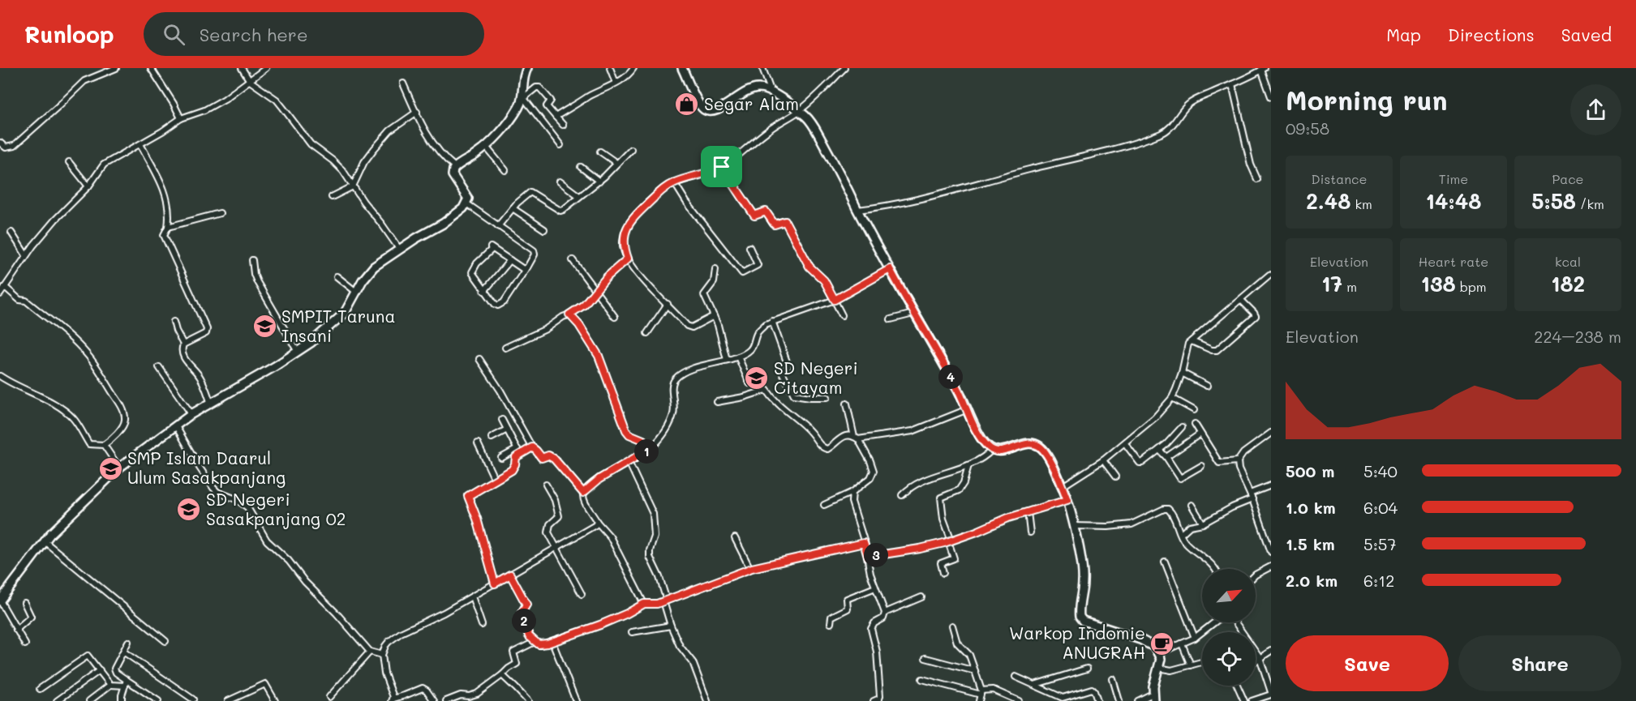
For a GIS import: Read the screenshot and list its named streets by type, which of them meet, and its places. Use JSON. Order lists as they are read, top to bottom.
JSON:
{
  "places": {
    "shop": ["Segar Alam"],
    "school or university": [
      "SMPIT Taruna Insani",
      "SD Negeri Citayam",
      "SMP Islam Daarul Ulum Sasakpanjang",
      "SD Negeri Sasakpanjang 02"
    ],
    "cafe": ["Warkop Indomie ANUGRAH"]
  },
  "north": "top right",
  "page": {
    "header": "Runloop",
    "search": "Search here",
    "nav": ["Map", "Directions", "Saved"],
    "heading": ["Morning run", "09:58"],
    "stats": [
      ["Distance", "2.48 km"],
      ["Time", "14:48"],
      ["Pace", "5:58 /km"],
      ["Elevation", "17 m"],
      ["Heart rate", "138 bpm"],
      ["kcal", "182"]
    ],
    "chart": ["Elevation", "224–238 m"],
    "pins": [
      "4",
      "1",
      "3",
      "2"
    ],
    "list": [
      {
        "name": "500 m",
        "note": "5:40"
      },
      {
        "name": "1.0 km",
        "note": "6:04"
      },
      {
        "name": "1.5 km",
        "note": "5:57"
      },
      {
        "name": "2.0 km",
        "note": "6:12"
      }
    ],
    "buttons": ["Save", "Share"]
  }
}
